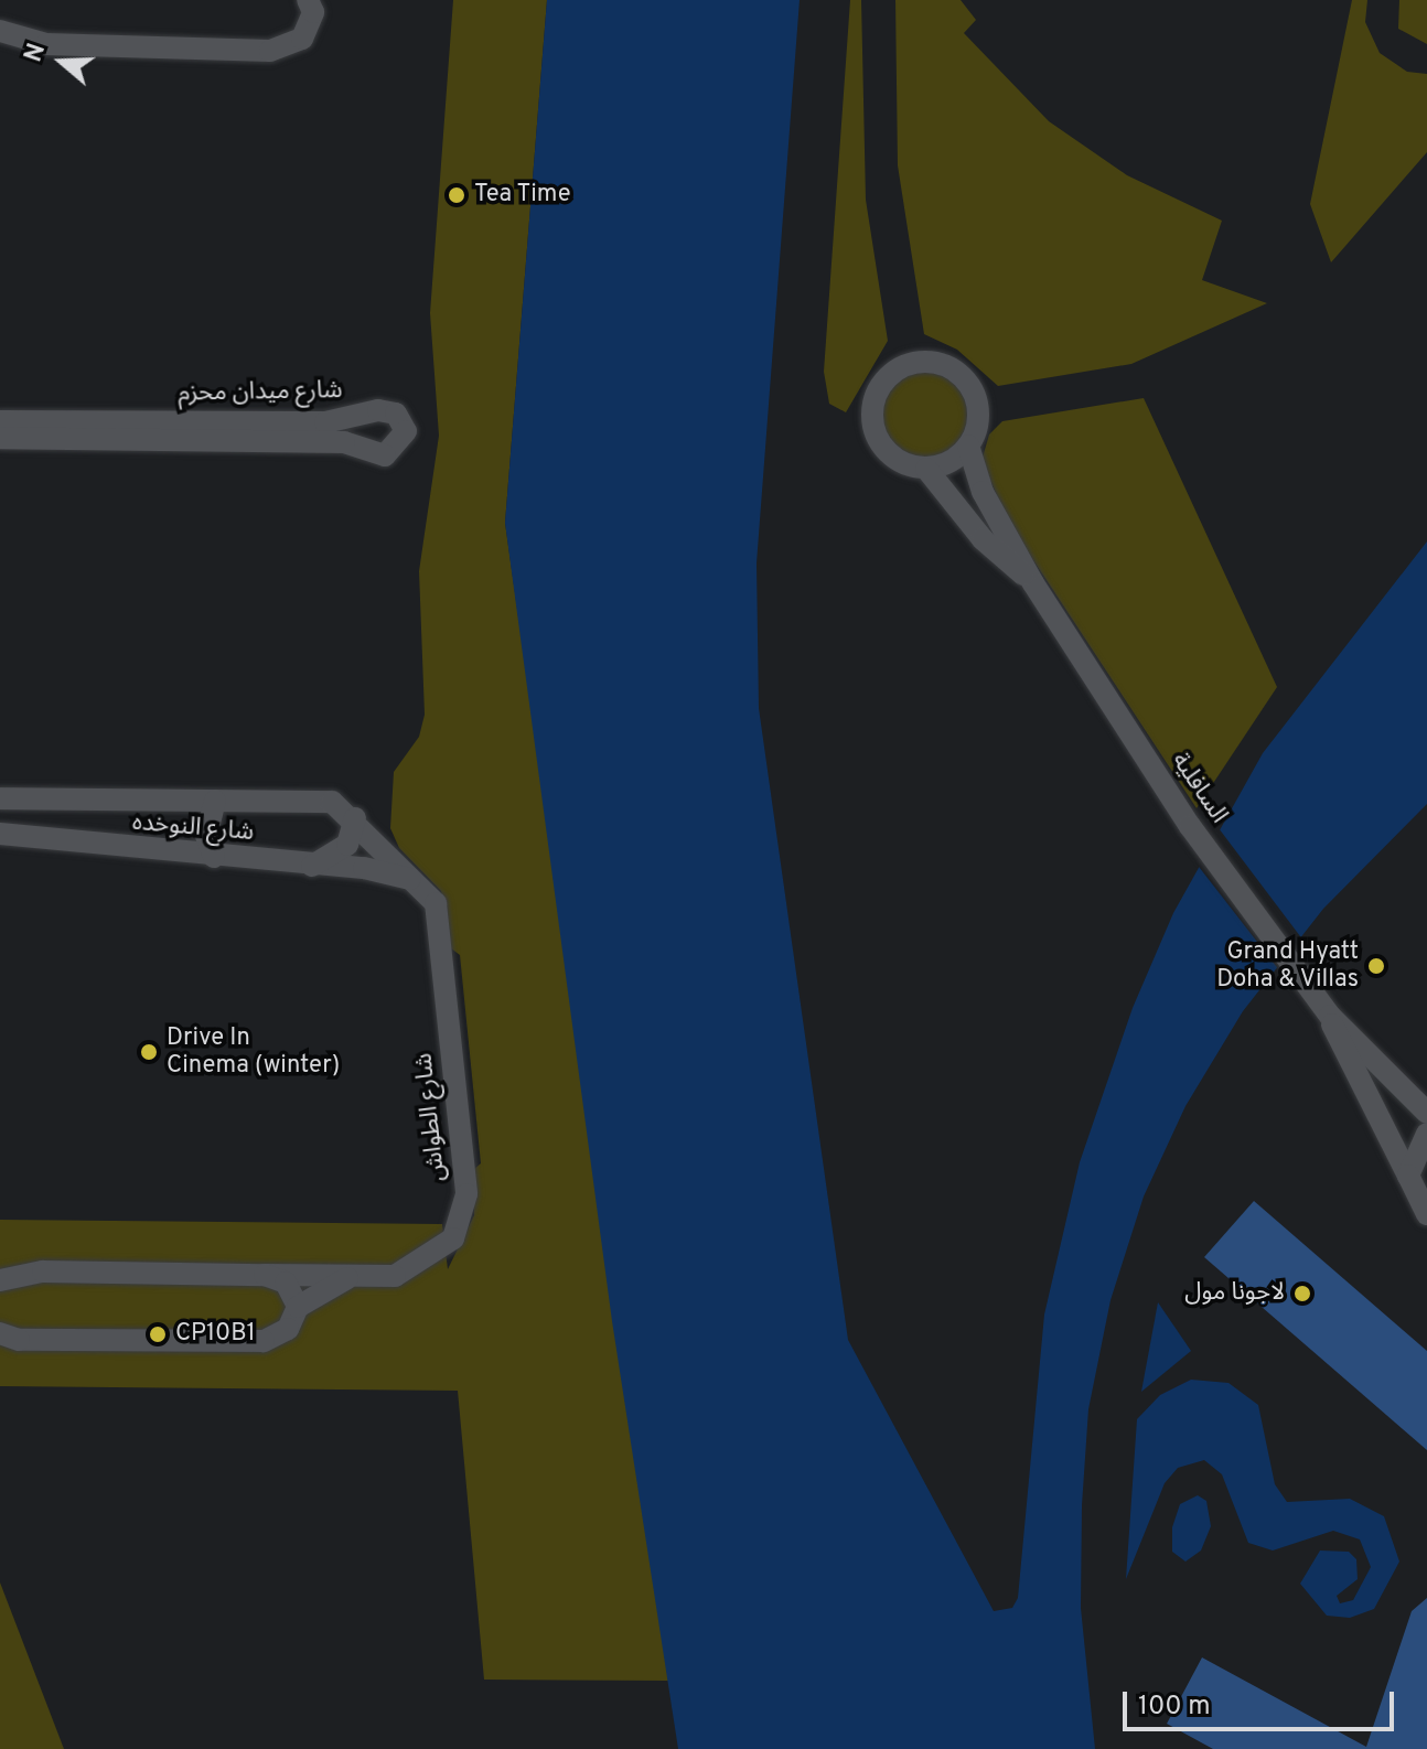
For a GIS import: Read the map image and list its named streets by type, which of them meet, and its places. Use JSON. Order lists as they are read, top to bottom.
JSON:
{
  "streets": {
    "street": [
      "شارع ميدان محزم",
      "السافلية",
      "شارع النوخده",
      "شارع الطواش"
    ]
  },
  "crossings": [
    ["شارع النوخده", "شارع الطواش"]
  ],
  "places": [
    "Tea Time",
    "Grand Hyatt Doha & Villas",
    "Drive In Cinema (winter)",
    "لاجونا مول",
    "CP10B1"
  ],
  "scale_bar": "100 m",
  "north": "left"
}
